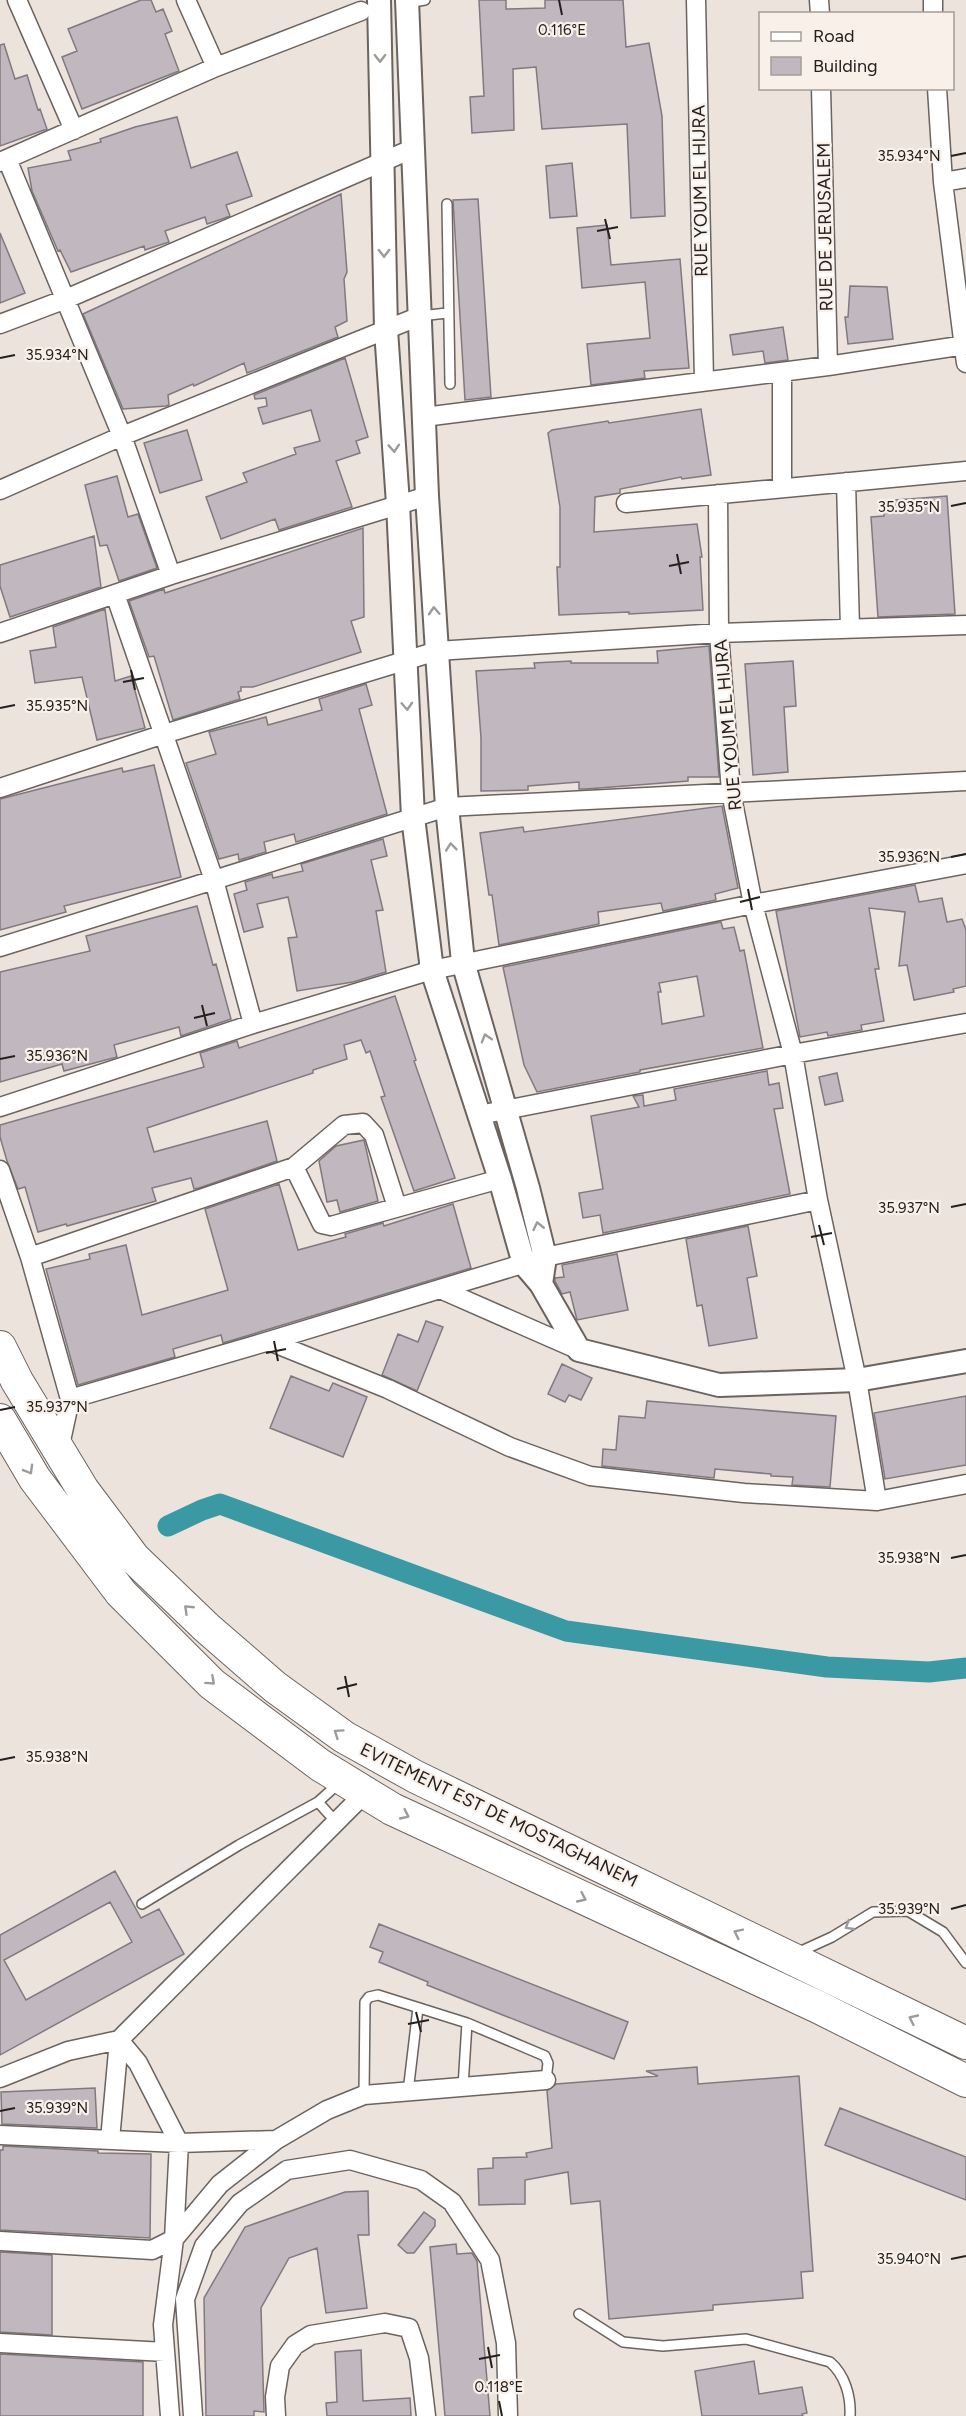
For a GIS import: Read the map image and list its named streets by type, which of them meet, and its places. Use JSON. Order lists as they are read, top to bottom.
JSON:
{
  "streets": {
    "highway": ["EVITEMENT EST DE MOSTAGHANEM"],
    "street": ["RUE YOUM EL HIJRA", "RUE DE JERUSALEM"]
  },
  "legend": ["Road", "Building"],
  "coordinates": [
    "0.116°E",
    "35.934°N",
    "35.935°N",
    "35.936°N",
    "35.937°N",
    "35.938°N",
    "35.939°N",
    "35.940°N",
    "0.118°E"
  ]
}
